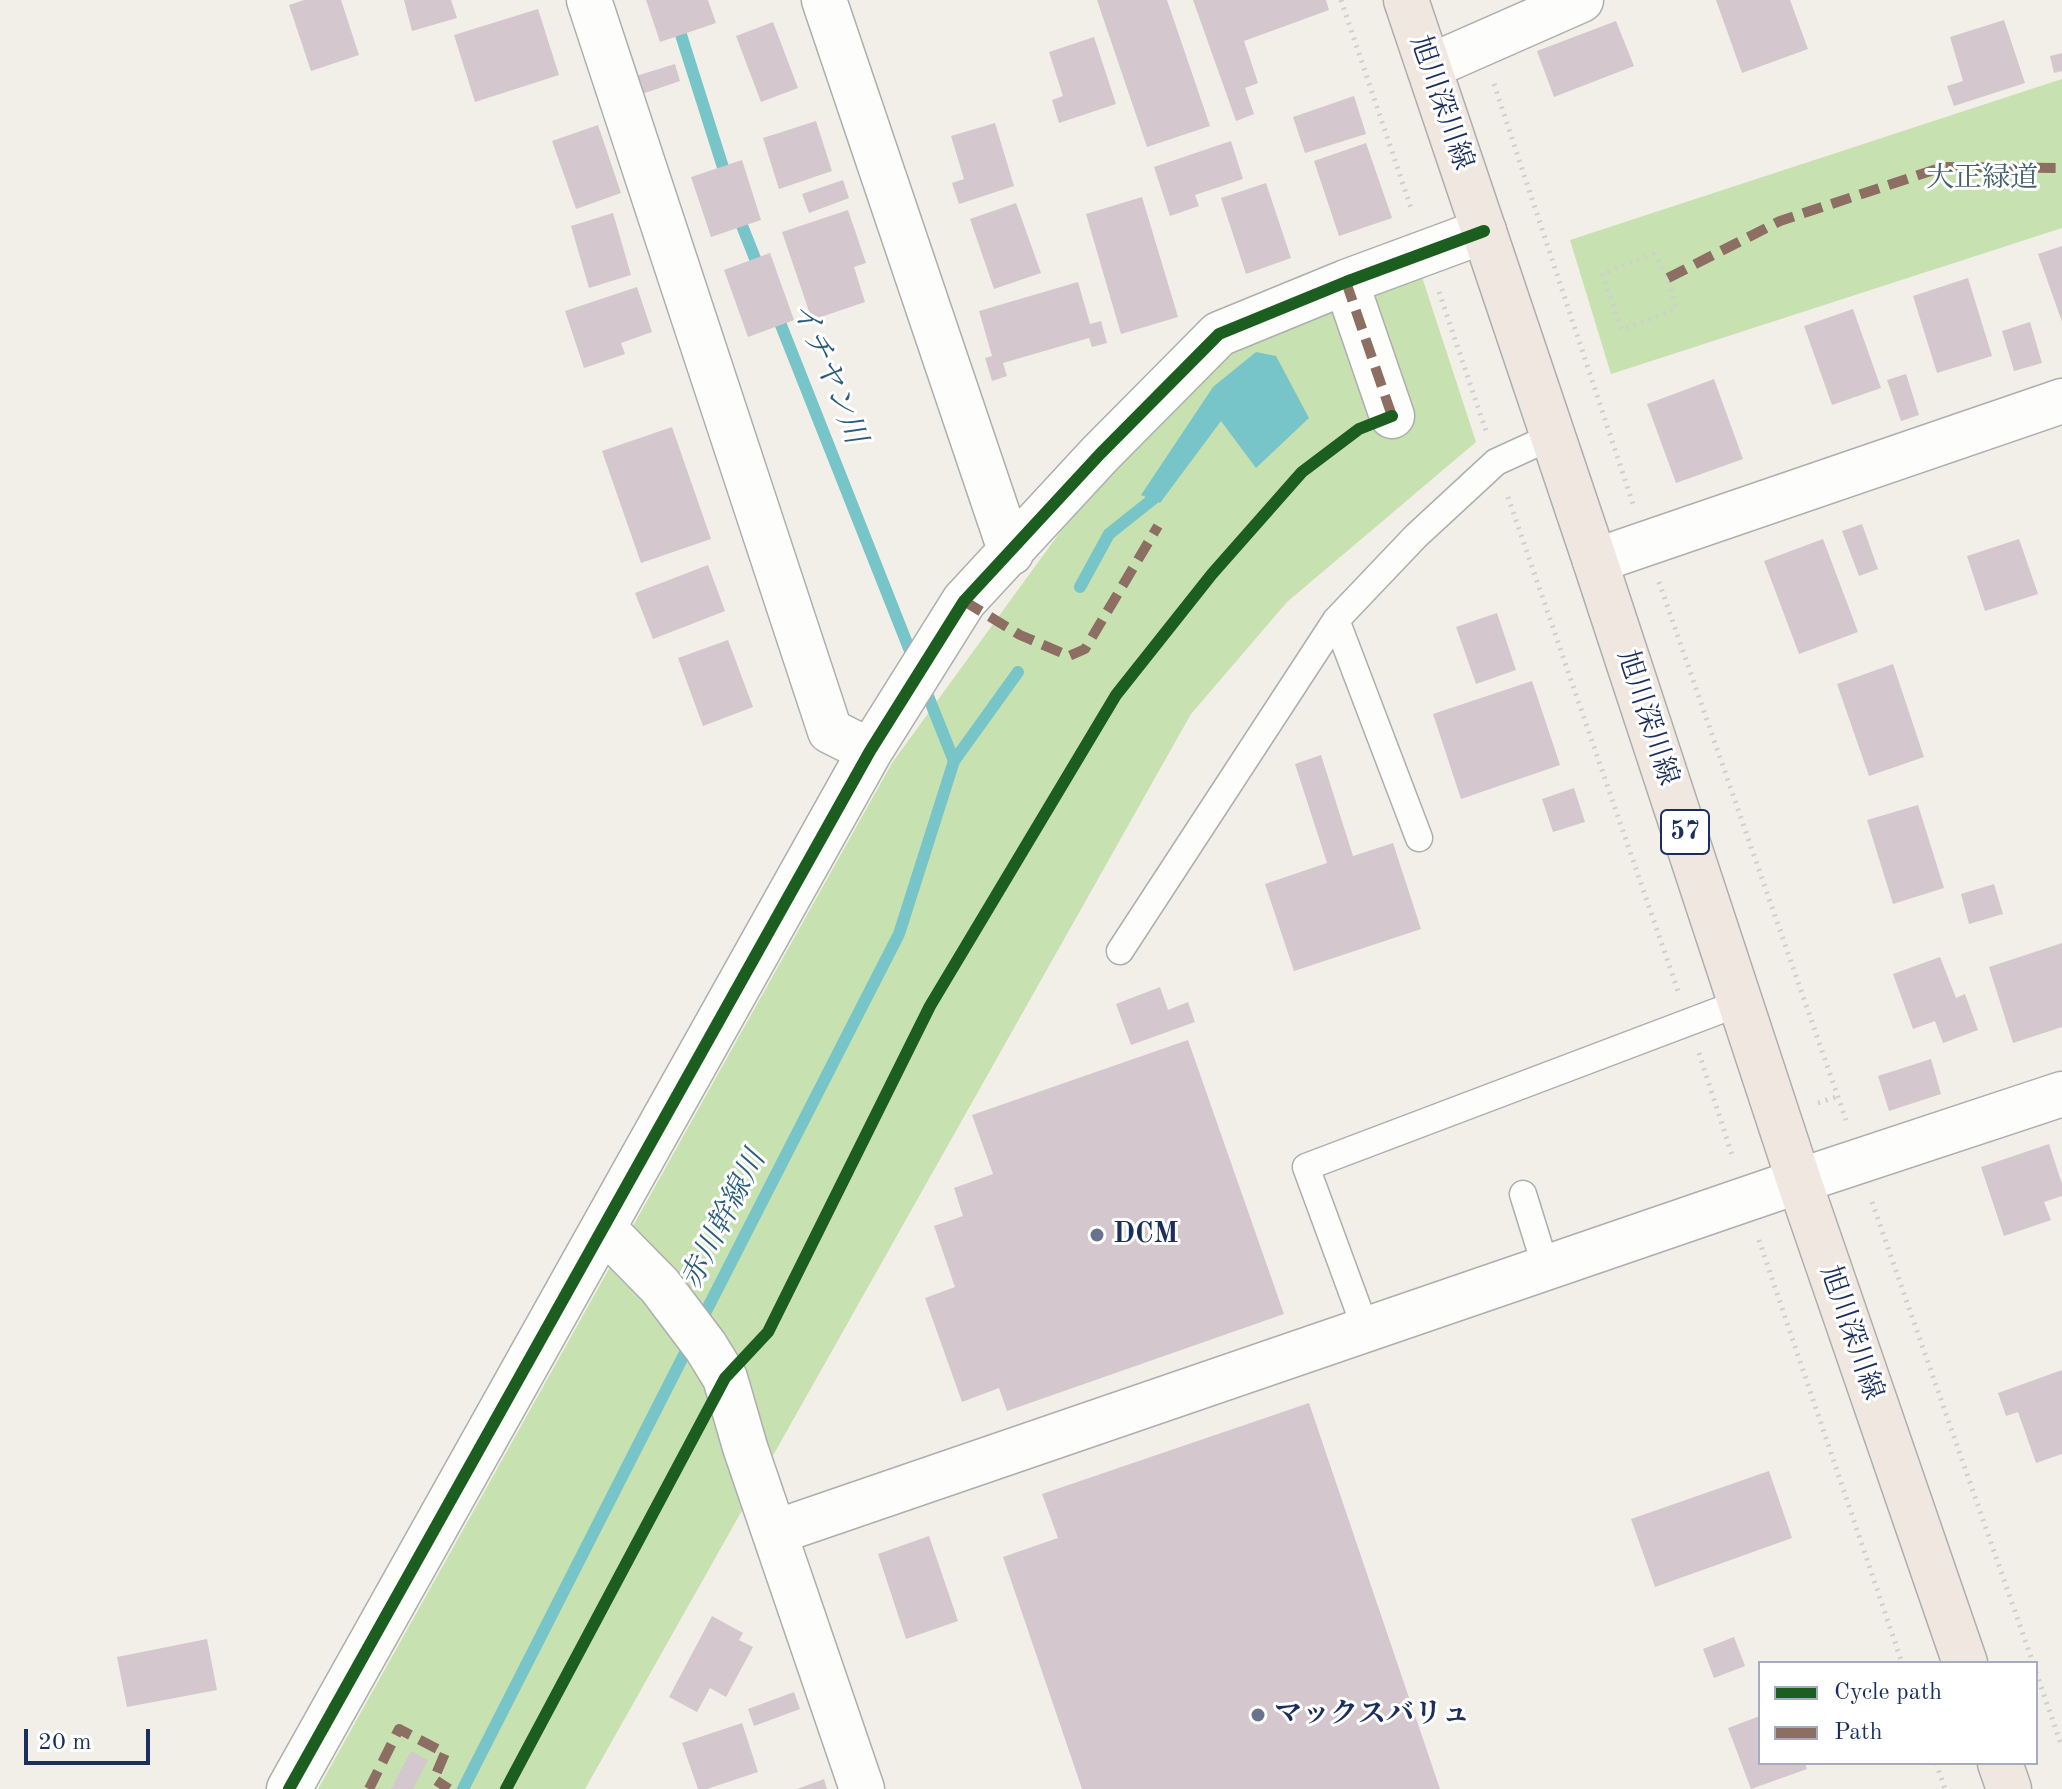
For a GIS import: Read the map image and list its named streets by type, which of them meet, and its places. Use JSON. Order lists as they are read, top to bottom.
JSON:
{
  "streets": {
    "main road": ["旭川深川線", "57"]
  },
  "water": ["イチヤン川", "赤川幹線川"],
  "parks": ["大正緑道"],
  "places": ["DCM", "マックスバリュ"],
  "legend": ["Cycle path", "Path"],
  "scale_bar": "20 m"
}
